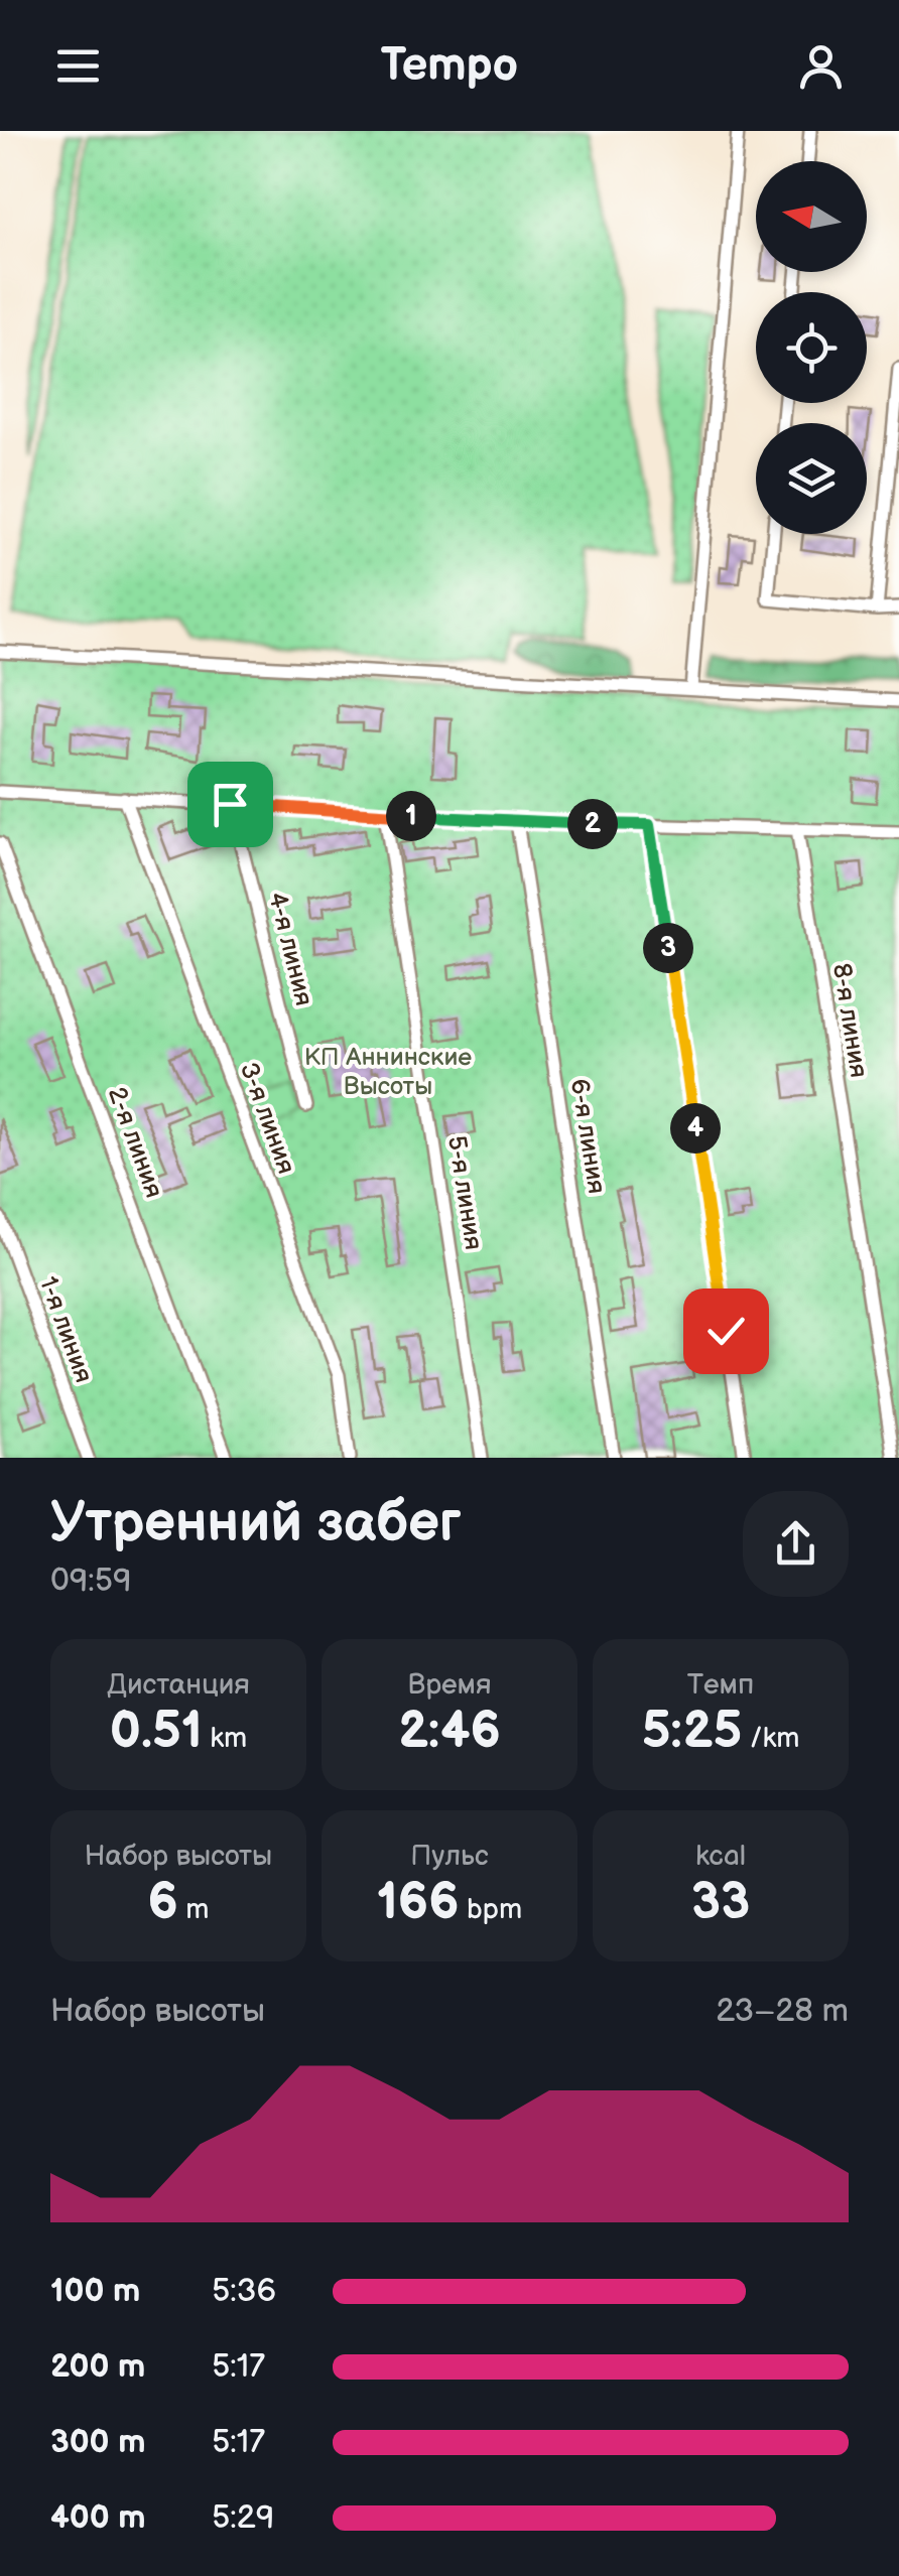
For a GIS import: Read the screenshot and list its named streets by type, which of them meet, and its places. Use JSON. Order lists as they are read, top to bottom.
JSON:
{
  "streets": {
    "street": [
      "4-я линия",
      "8-я линия",
      "3-я линия",
      "6-я линия",
      "2-я линия",
      "5-я линия",
      "1-я линия"
    ]
  },
  "parks": ["КП Аннинские Высоты"],
  "north": "left",
  "page": {
    "header": "Tempo",
    "pins": [
      "1",
      "2",
      "3",
      "4"
    ],
    "heading": ["Утренний забег", "09:59"],
    "stats": [
      ["Дистанция", "0.51 km"],
      ["Время", "2:46"],
      ["Темп", "5:25 /km"],
      ["Набор высоты", "6 m"],
      ["Пульс", "166 bpm"],
      ["kcal", "33"]
    ],
    "chart": ["Набор высоты", "23–28 m"],
    "list": [
      {
        "name": "100 m",
        "note": "5:36"
      },
      {
        "name": "200 m",
        "note": "5:17"
      },
      {
        "name": "300 m",
        "note": "5:17"
      },
      {
        "name": "400 m",
        "note": "5:29"
      }
    ]
  }
}
